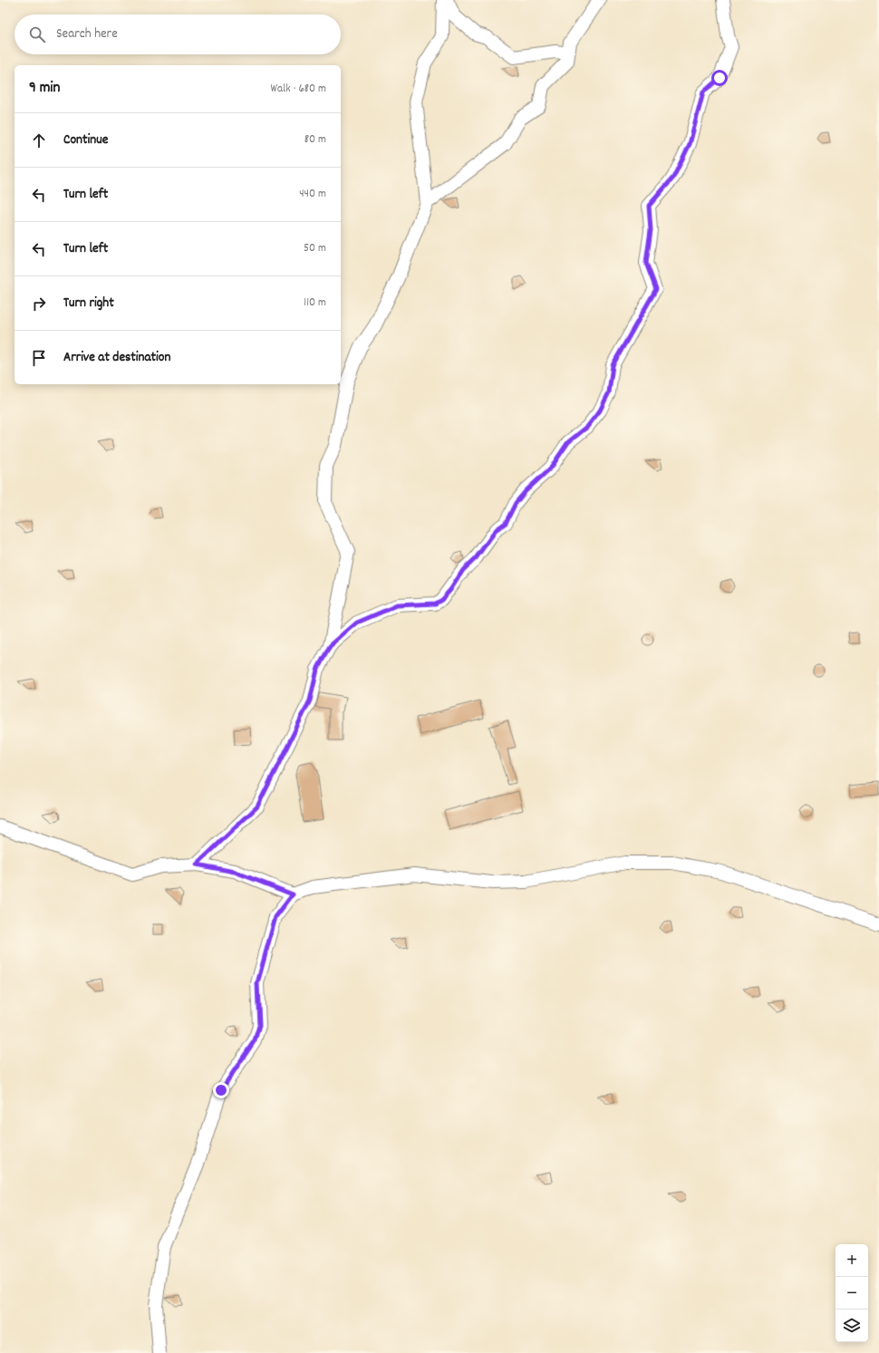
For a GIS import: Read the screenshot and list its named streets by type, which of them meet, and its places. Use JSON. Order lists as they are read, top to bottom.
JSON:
{
  "page": {
    "search": "Search here",
    "heading": ["9 min", "Walk · 680 m"],
    "list": [
      ["Continue", "80 m"],
      ["Turn left", "440 m"],
      ["Turn left", "50 m"],
      ["Turn right", "110 m"],
      "Arrive at destination"
    ],
    "map_buttons": ["+", "−"]
  }
}
